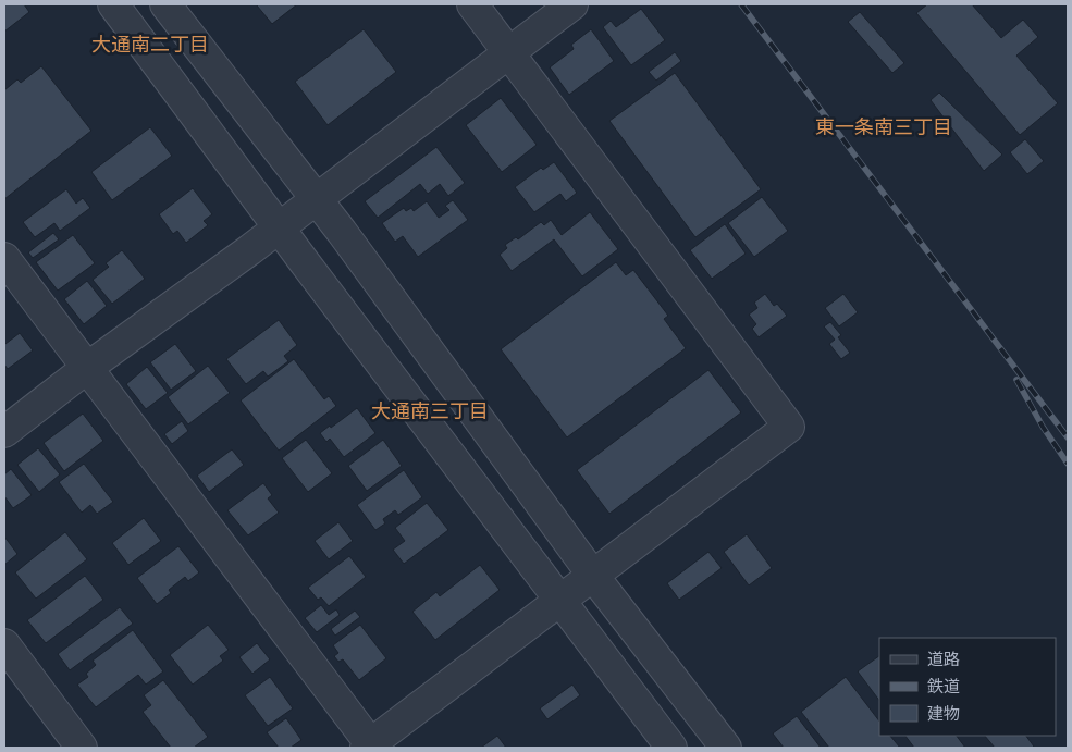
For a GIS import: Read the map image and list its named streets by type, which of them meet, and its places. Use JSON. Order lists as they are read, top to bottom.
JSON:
{
  "districts": ["大通南二丁目", "東一条南三丁目", "大通南三丁目"],
  "legend": ["道路", "鉄道", "建物"]
}
